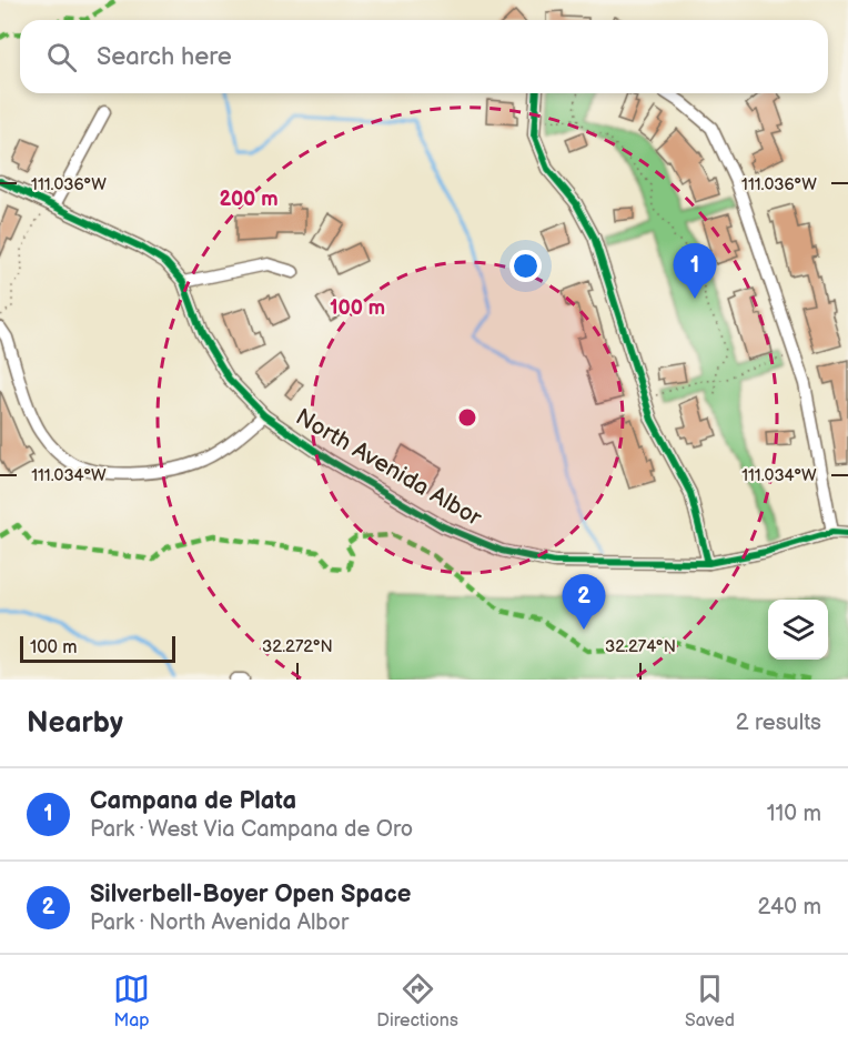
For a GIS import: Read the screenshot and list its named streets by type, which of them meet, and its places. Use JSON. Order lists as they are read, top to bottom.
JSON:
{
  "streets": {
    "street": ["North Avenida Albor"]
  },
  "scale_bar": "100 m",
  "page": {
    "search": "Search here",
    "pins": ["1", "2"],
    "scale": "100 m",
    "heading": ["Nearby", "2 results"],
    "list": [
      {
        "mark": "1",
        "name": "Campana de Plata",
        "note": "Park · West Via Campana de Oro",
        "value": "110 m"
      },
      {
        "mark": "2",
        "name": "Silverbell-Boyer Open Space",
        "note": "Park · North Avenida Albor",
        "value": "240 m"
      }
    ],
    "nav": ["Map", "Directions", "Saved"]
  },
  "coordinates": [
    "111.036°W",
    "111.034°W",
    "32.272°N",
    "32.274°N"
  ],
  "rings": ["200 m", "100 m"]
}
